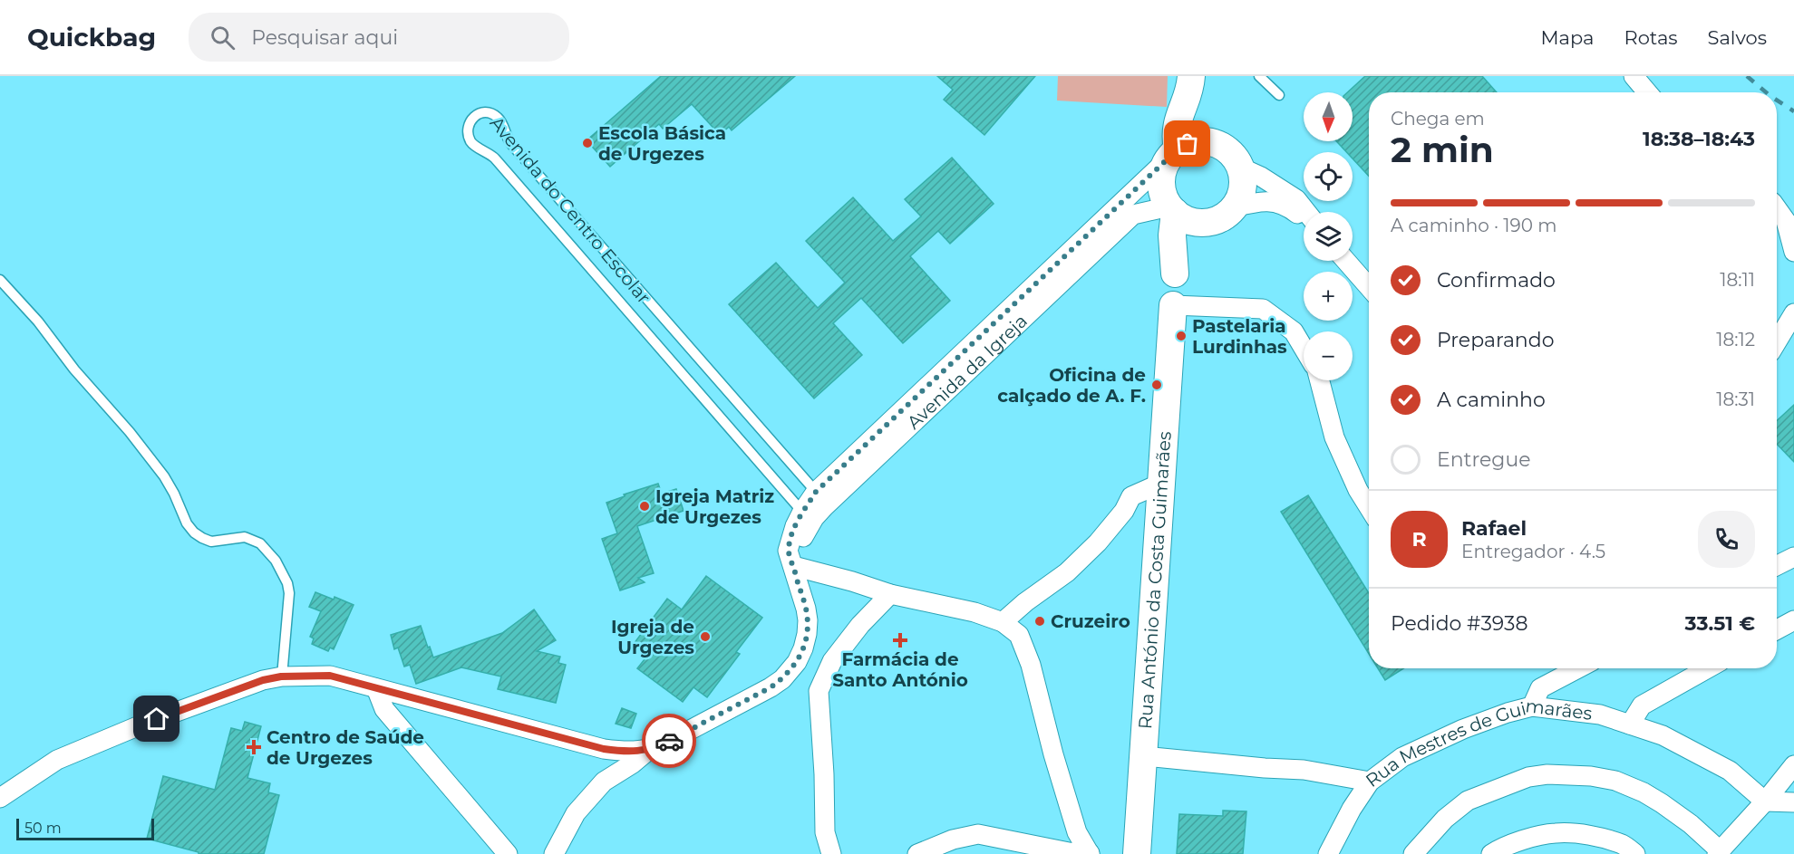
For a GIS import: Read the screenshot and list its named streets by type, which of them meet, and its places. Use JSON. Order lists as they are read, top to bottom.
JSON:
{
  "streets": {
    "main road": ["Rua António da Costa Guimarães"],
    "street": ["Avenida da Igreja", "Rua Mestres de Guimarães"],
    "lane": ["Avenida do Centro Escolar"]
  },
  "crossings": [
    ["Avenida do Centro Escolar", "Avenida da Igreja"],
    ["Rua António da Costa Guimarães", "Rua Mestres de Guimarães"]
  ],
  "places": {
    "other": [
      "Escola Básica de Urgezes",
      "Pastelaria Lurdinhas",
      "Oficina de calçado de A. F.",
      "Igreja Matriz de Urgezes",
      "Cruzeiro",
      "Igreja de Urgezes"
    ],
    "health": ["Farmácia de Santo António", "Centro de Saúde de Urgezes"]
  },
  "scale_bar": "50 m",
  "north": "bottom",
  "page": {
    "header": "Quickbag",
    "search": "Pesquisar aqui",
    "nav": ["Mapa", "Rotas", "Salvos"],
    "map_buttons": ["+", "−"],
    "heading": ["2 min", "Chega em", "18:38–18:43"],
    "panel": [
      "Rafael",
      "Entregador · 4.5",
      "Pedido #3938",
      "33.51 €"
    ],
    "bar": "A caminho · 190 m",
    "list": [
      ["Confirmado", "18:11"],
      ["Preparando", "18:12"],
      ["A caminho", "18:31"],
      "Entregue"
    ],
    "round": "R",
    "scale": "50 m"
  }
}
